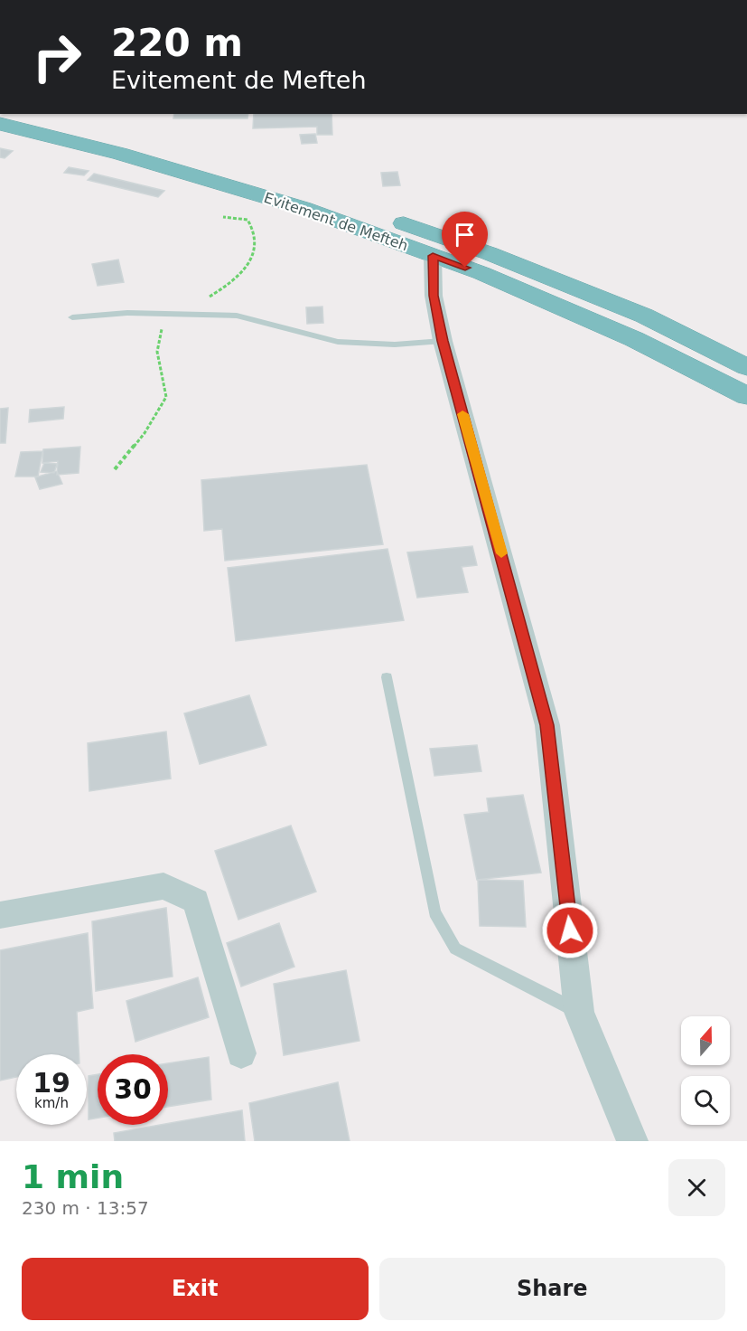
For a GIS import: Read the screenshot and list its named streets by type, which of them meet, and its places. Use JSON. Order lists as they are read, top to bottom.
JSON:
{
  "streets": {
    "highway": ["Evitement de Mefteh"]
  },
  "north": "top",
  "page": {
    "turn": ["220 m", "Evitement de Mefteh"],
    "speed": "19 km/h",
    "limit": "30",
    "heading": ["1 min", "230 m · 13:57"],
    "buttons": ["Exit", "Share"]
  }
}
